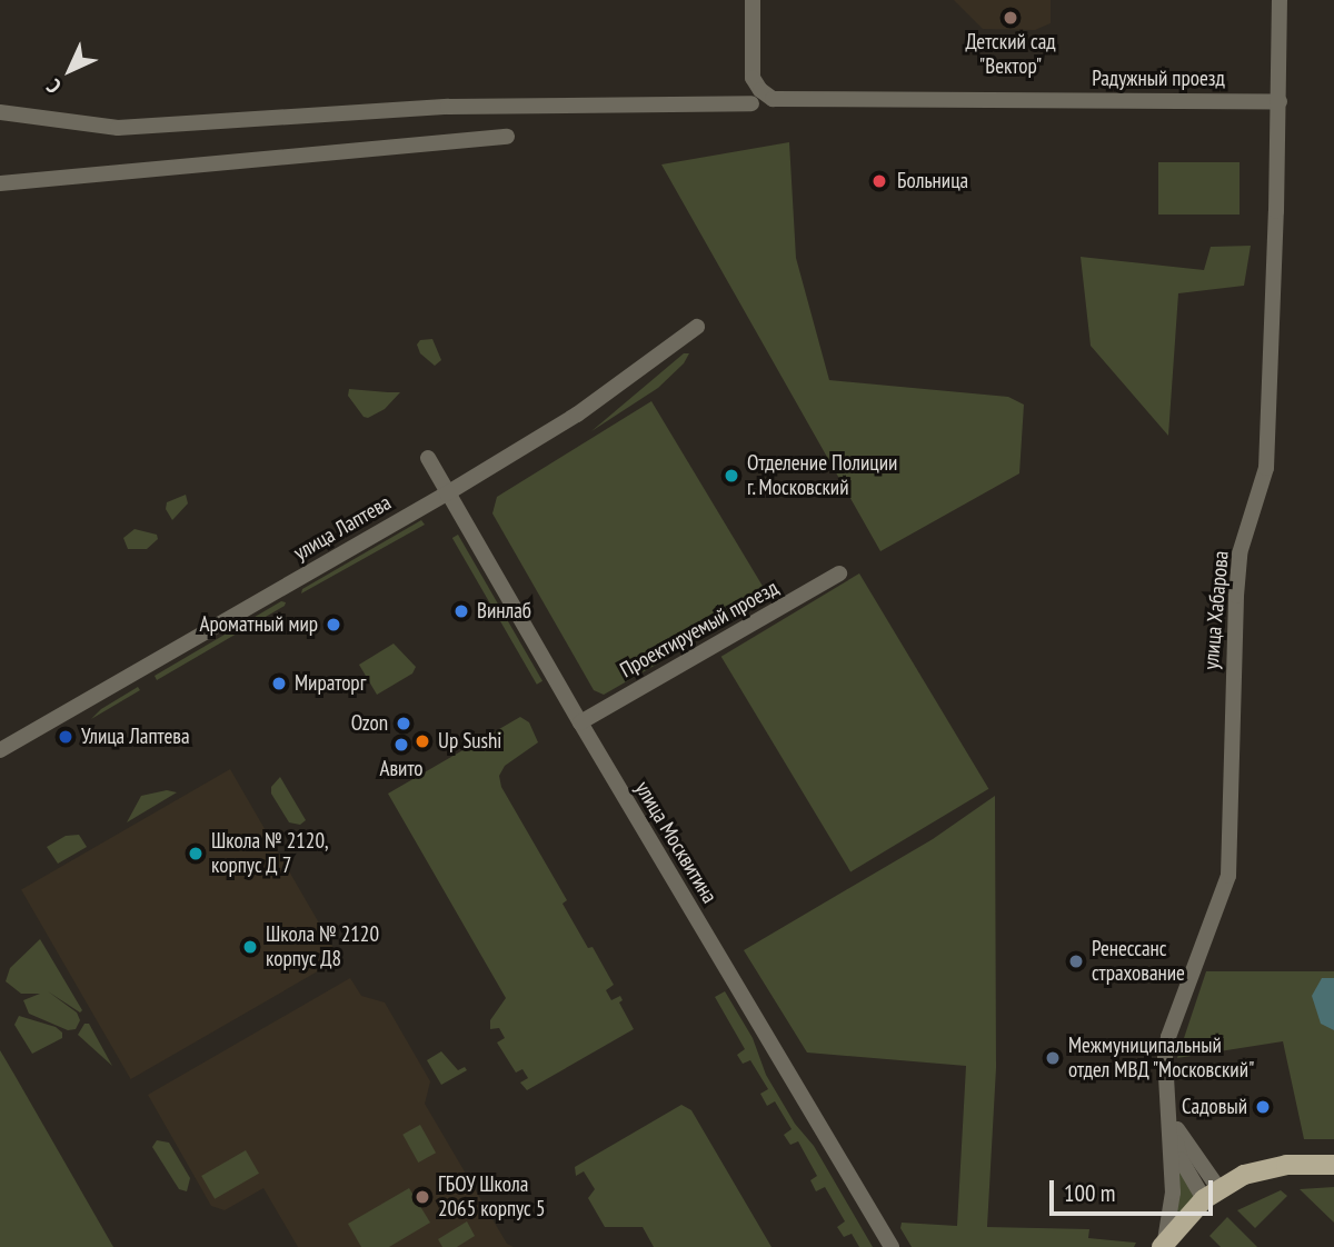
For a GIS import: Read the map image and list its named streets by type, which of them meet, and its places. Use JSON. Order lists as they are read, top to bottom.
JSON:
{
  "streets": {
    "street": [
      "Радужный проезд",
      "улица Лаптева",
      "улица Хабарова",
      "Проектируемый проезд",
      "улица Москвитина"
    ]
  },
  "crossings": [
    ["Радужный проезд", "улица Хабарова"],
    ["улица Лаптева", "улица Москвитина"],
    ["Проектируемый проезд", "улица Москвитина"]
  ],
  "places": [
    "Детский сад \"Вектор\"",
    "Больница",
    "Отделение Полиции г. Московский",
    "Винлаб",
    "Ароматный мир",
    "Мираторг",
    "Ozon",
    "Улица Лаптева",
    "Up Sushi",
    "Авито",
    "Школа № 2120, корпус Д 7",
    "Школа № 2120 корпус Д8",
    "Ренессанс страхование",
    "Межмуниципальный отдел МВД \"Московский\"",
    "Садовый",
    "ГБОУ Школа 2065 корпус 5"
  ],
  "scale_bar": "100 m",
  "north": "bottom left"
}
